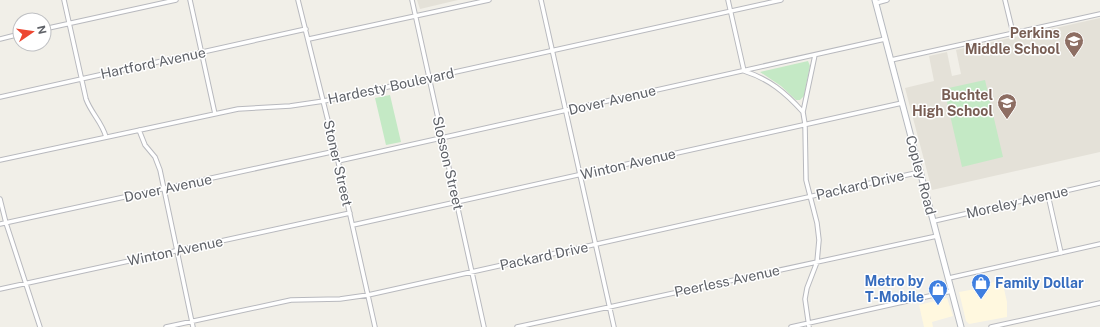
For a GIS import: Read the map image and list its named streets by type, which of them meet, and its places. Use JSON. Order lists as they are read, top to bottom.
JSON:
{
  "streets": {
    "main road": ["Copley Road"],
    "street": [
      "Hartford Avenue",
      "Hardesty Boulevard",
      "Dover Avenue",
      "Stoner Street",
      "Slosson Street",
      "Winton Avenue",
      "Packard Drive",
      "Moreley Avenue",
      "Peerless Avenue"
    ]
  },
  "crossings": [
    ["Hartford Avenue", "Stoner Street"],
    ["Hardesty Boulevard", "Stoner Street"],
    ["Hardesty Boulevard", "Slosson Street"],
    ["Dover Avenue", "Stoner Street"],
    ["Dover Avenue", "Slosson Street"],
    ["Dover Avenue", "Copley Road"],
    ["Stoner Street", "Winton Avenue"],
    ["Stoner Street", "Packard Drive"],
    ["Slosson Street", "Winton Avenue"],
    ["Slosson Street", "Packard Drive"],
    ["Winton Avenue", "Copley Road"],
    ["Copley Road", "Packard Drive"],
    ["Copley Road", "Moreley Avenue"],
    ["Copley Road", "Peerless Avenue"]
  ],
  "places": {
    "school or university": ["Perkins Middle School", "Buchtel High School"],
    "shop": ["Family Dollar", "Metro by T-Mobile"]
  },
  "north": "right"
}
